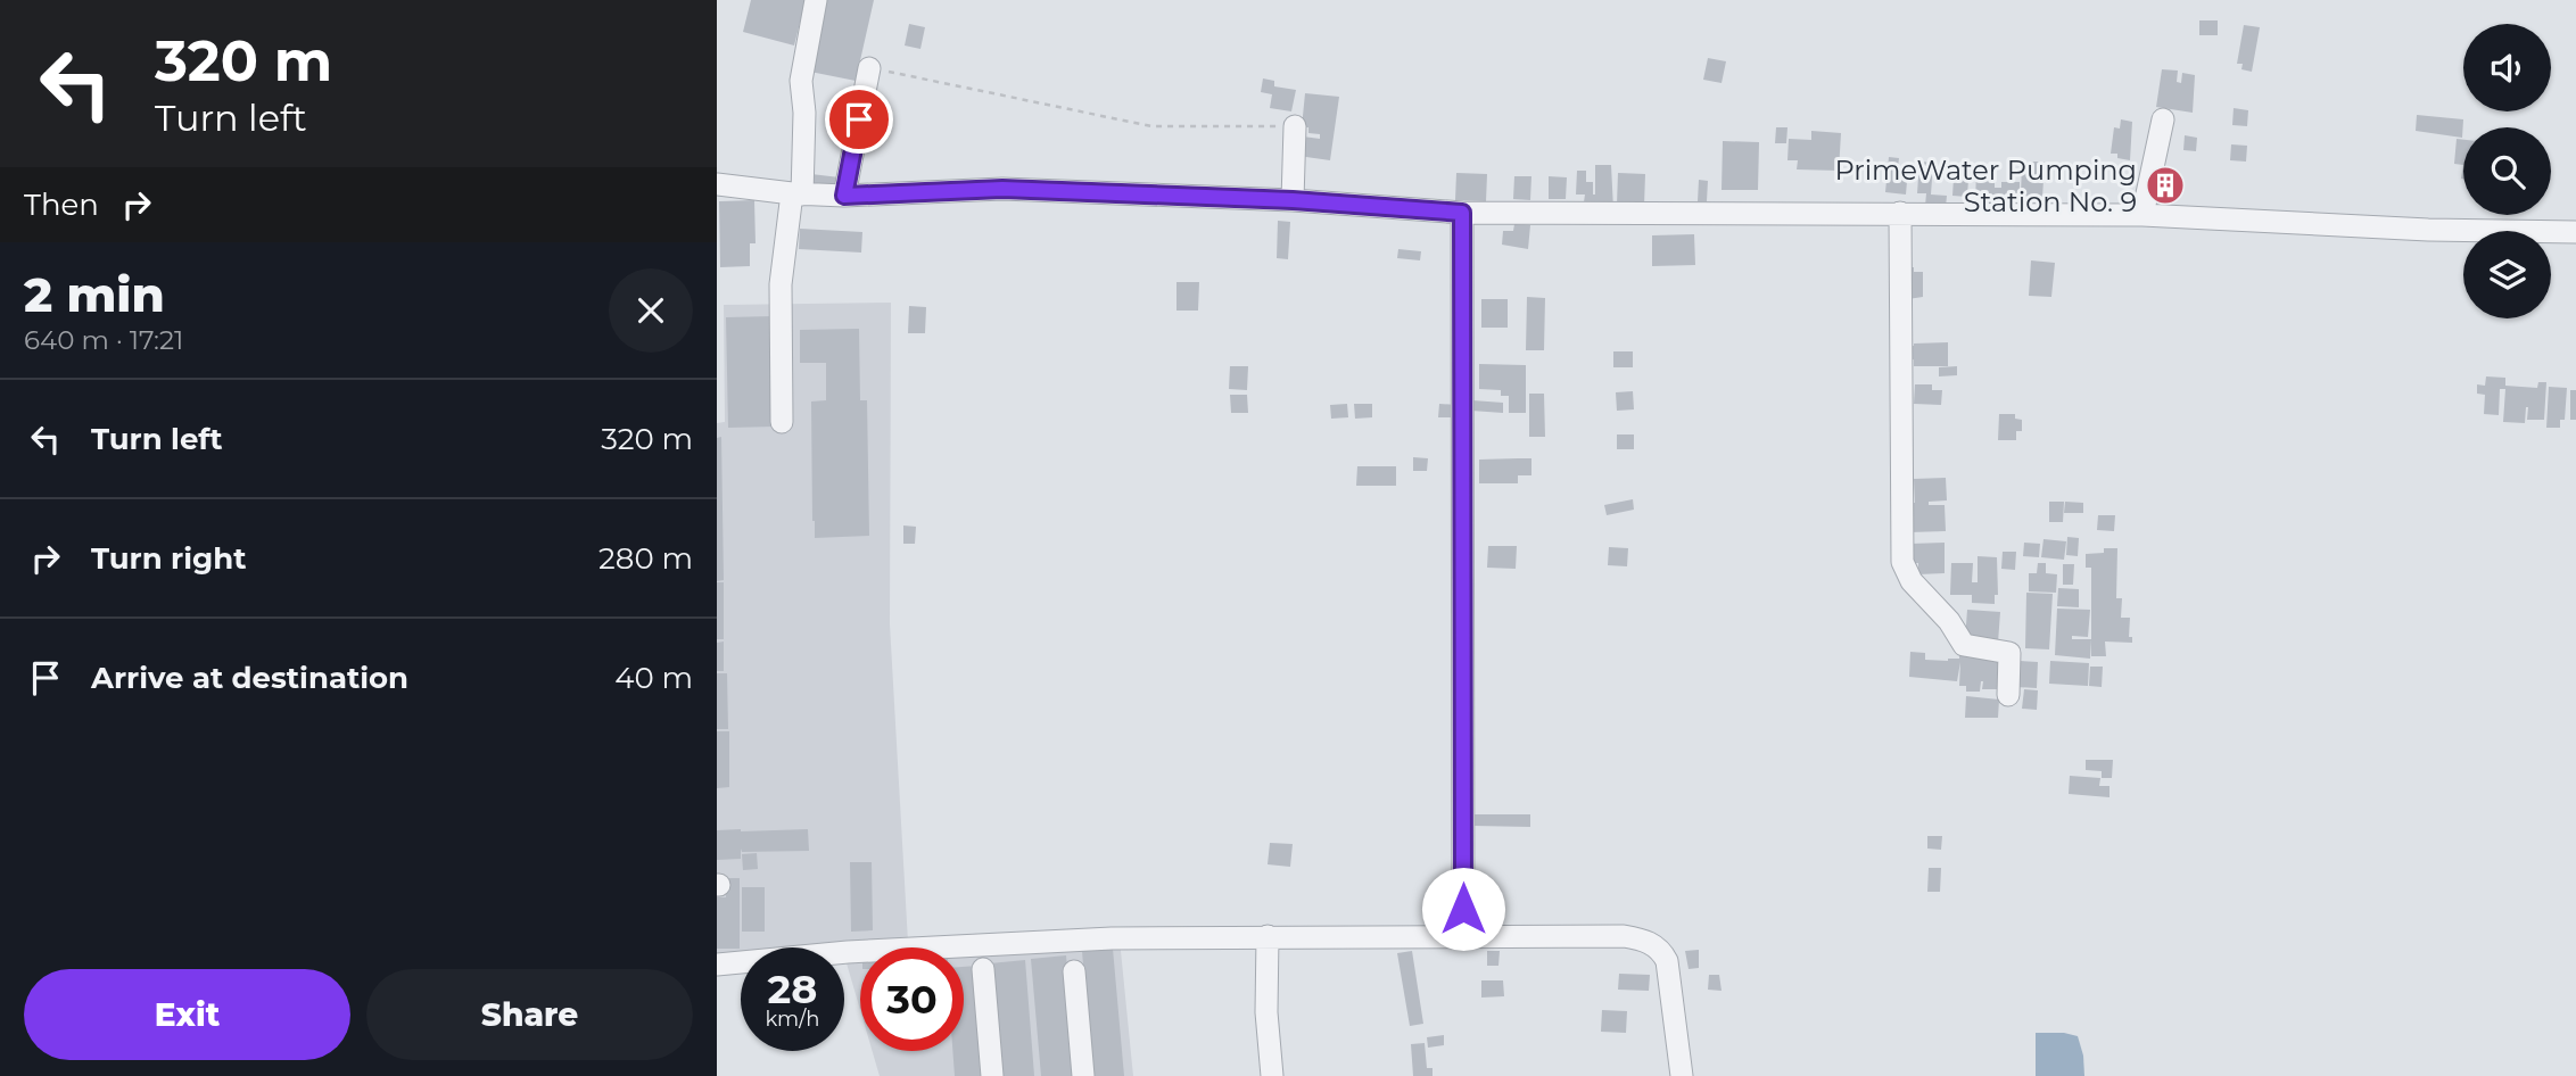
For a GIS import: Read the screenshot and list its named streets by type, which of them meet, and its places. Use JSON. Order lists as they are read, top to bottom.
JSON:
{
  "places": {
    "building": ["PrimeWater Pumping Station No. 9"]
  },
  "page": {
    "turn": ["320 m", "Turn left"],
    "then": "Then",
    "heading": ["2 min", "640 m · 17:21"],
    "list": [
      {
        "name": "Turn left",
        "value": "320 m"
      },
      {
        "name": "Turn right",
        "value": "280 m"
      },
      {
        "name": "Arrive at destination",
        "value": "40 m"
      }
    ],
    "speed": "28 km/h",
    "limit": "30",
    "buttons": ["Exit", "Share"]
  }
}
